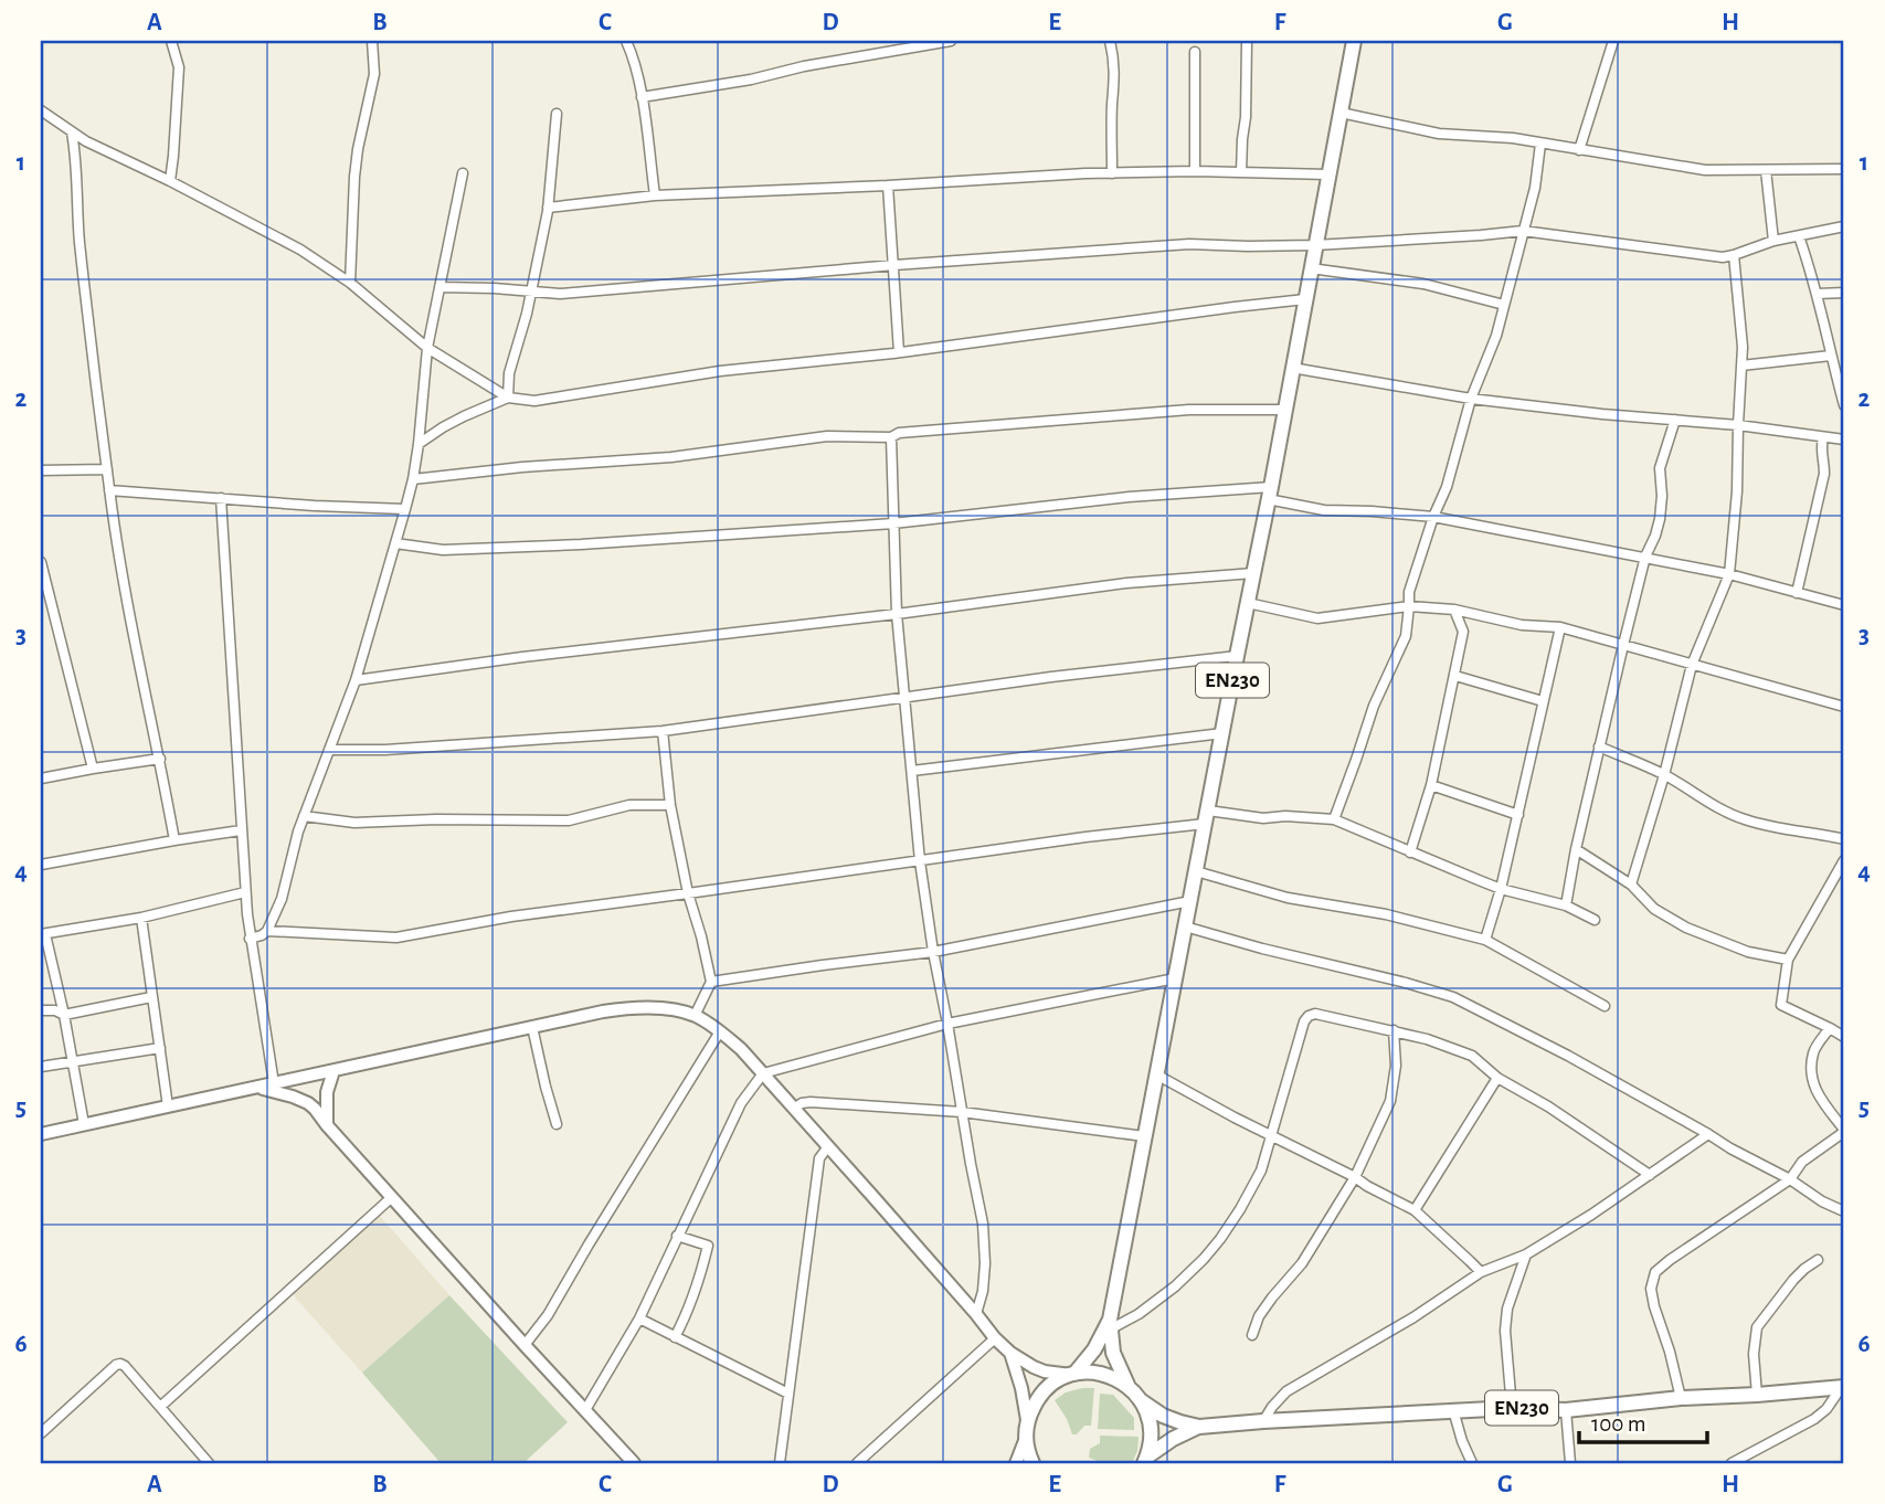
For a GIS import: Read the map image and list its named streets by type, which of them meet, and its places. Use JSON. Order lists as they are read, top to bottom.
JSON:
{
  "streets": {
    "main road": ["EN230"]
  },
  "scale_bar": "100 m",
  "grid": {
    "columns": [
      "A",
      "B",
      "C",
      "D",
      "E",
      "F",
      "G",
      "H"
    ],
    "rows": [
      "1",
      "2",
      "3",
      "4",
      "5",
      "6"
    ]
  }
}
